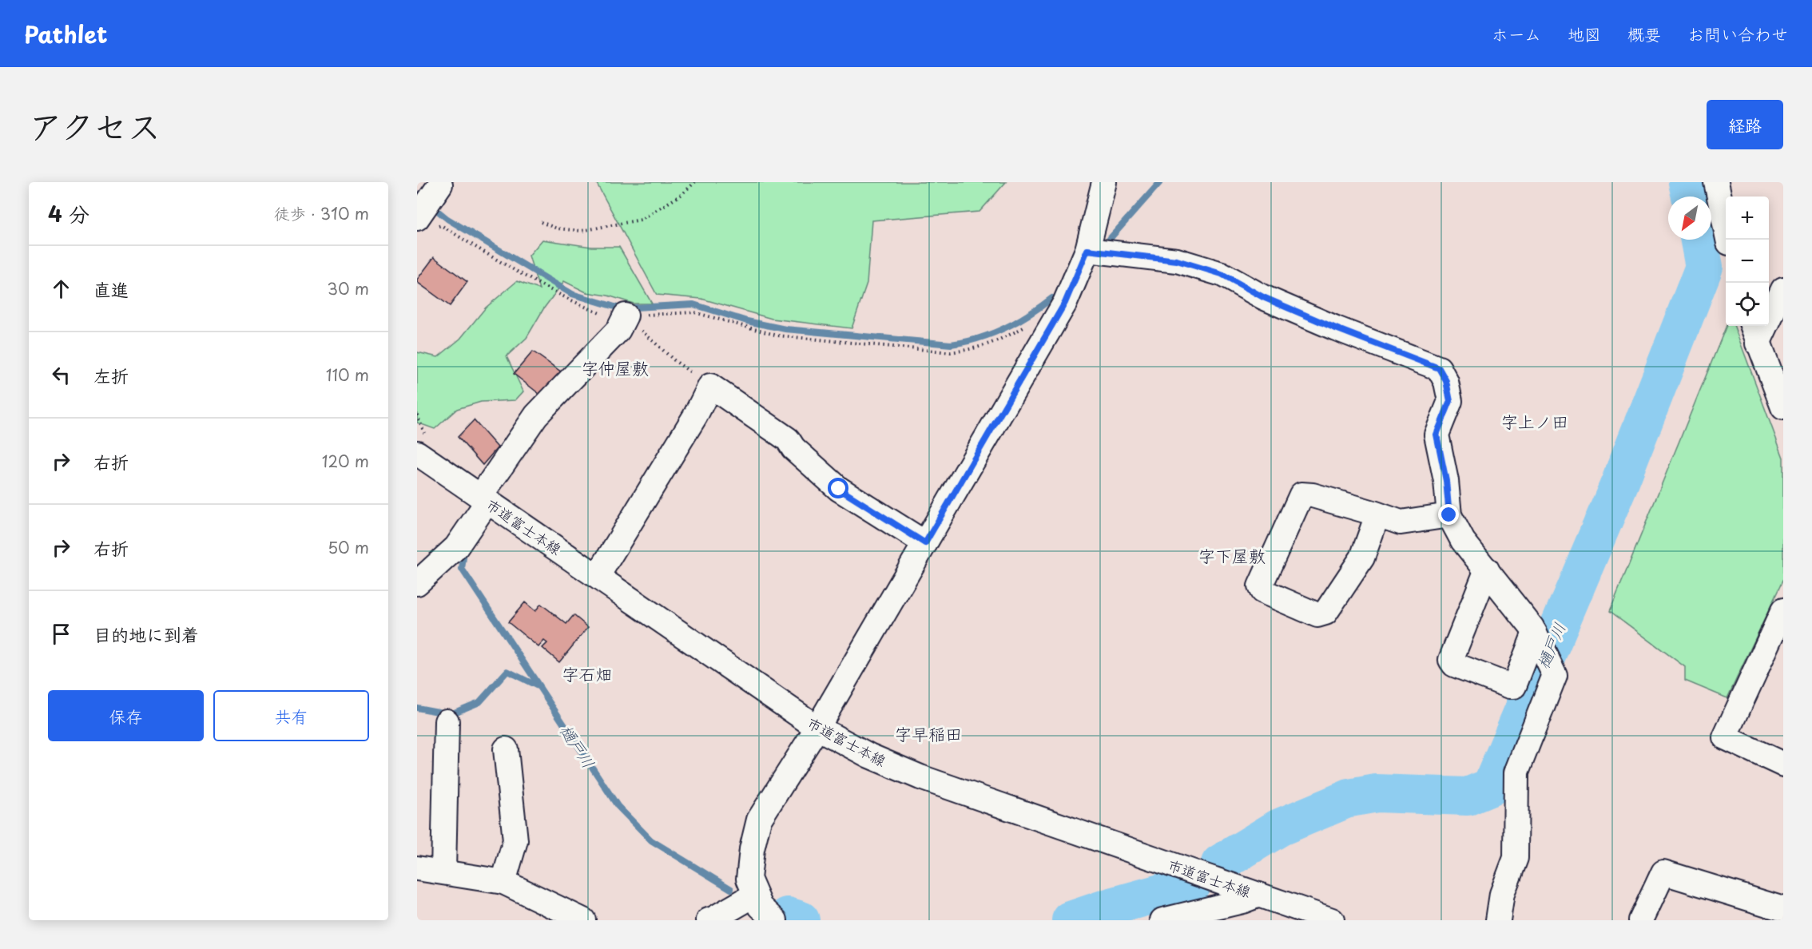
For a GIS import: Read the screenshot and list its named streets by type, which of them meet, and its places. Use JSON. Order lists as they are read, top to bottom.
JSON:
{
  "streets": {
    "street": ["市道富士本線"]
  },
  "districts": [
    "字仲屋敷",
    "字上ノ田",
    "字下屋敷",
    "字石畑",
    "字早稲田"
  ],
  "water": ["樋戸川"],
  "north": "bottom left",
  "page": {
    "header": "Pathlet",
    "nav": [
      "ホーム",
      "地図",
      "概要",
      "お問い合わせ"
    ],
    "title": "アクセス",
    "buttons": [
      "経路",
      ["保存", "共有"]
    ],
    "heading": ["4 分", "徒歩 · 310 m"],
    "map_buttons": ["+", "−"],
    "list": [
      ["直進", "30 m"],
      ["左折", "110 m"],
      ["右折", "120 m"],
      ["右折", "50 m"],
      "目的地に到着"
    ]
  }
}
